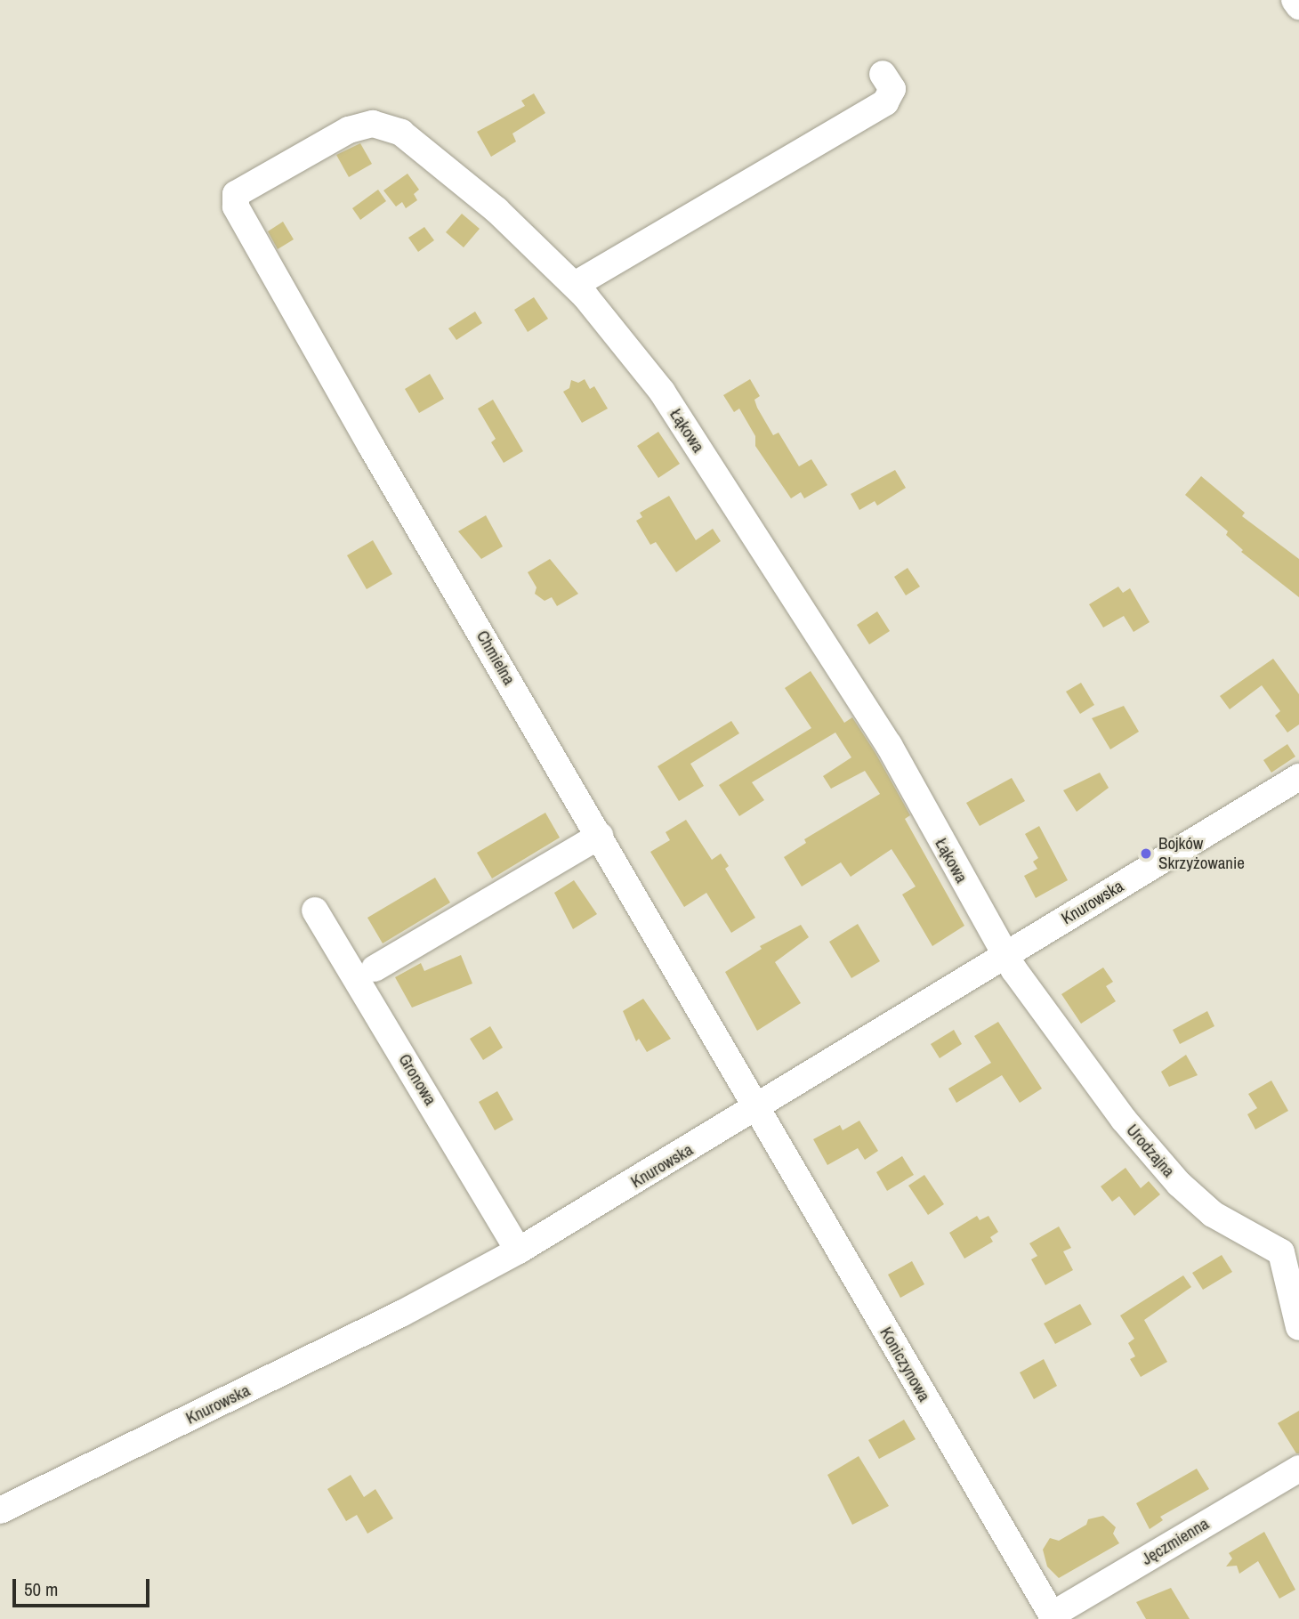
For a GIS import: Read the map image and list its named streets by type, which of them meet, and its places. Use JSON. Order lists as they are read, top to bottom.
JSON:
{
  "streets": {
    "street": [
      "Łąkowa",
      "Chmielna",
      "Knurowska",
      "Gronowa",
      "Urodzajna",
      "Koniczynowa",
      "Jęczmienna"
    ]
  },
  "crossings": [
    ["Łąkowa", "Chmielna"],
    ["Łąkowa", "Knurowska"],
    ["Łąkowa", "Urodzajna"],
    ["Chmielna", "Knurowska"],
    ["Chmielna", "Koniczynowa"],
    ["Knurowska", "Gronowa"],
    ["Knurowska", "Urodzajna"],
    ["Knurowska", "Koniczynowa"],
    ["Koniczynowa", "Jęczmienna"]
  ],
  "places": ["Bojków Skrzyżowanie"],
  "scale_bar": "50 m"
}
